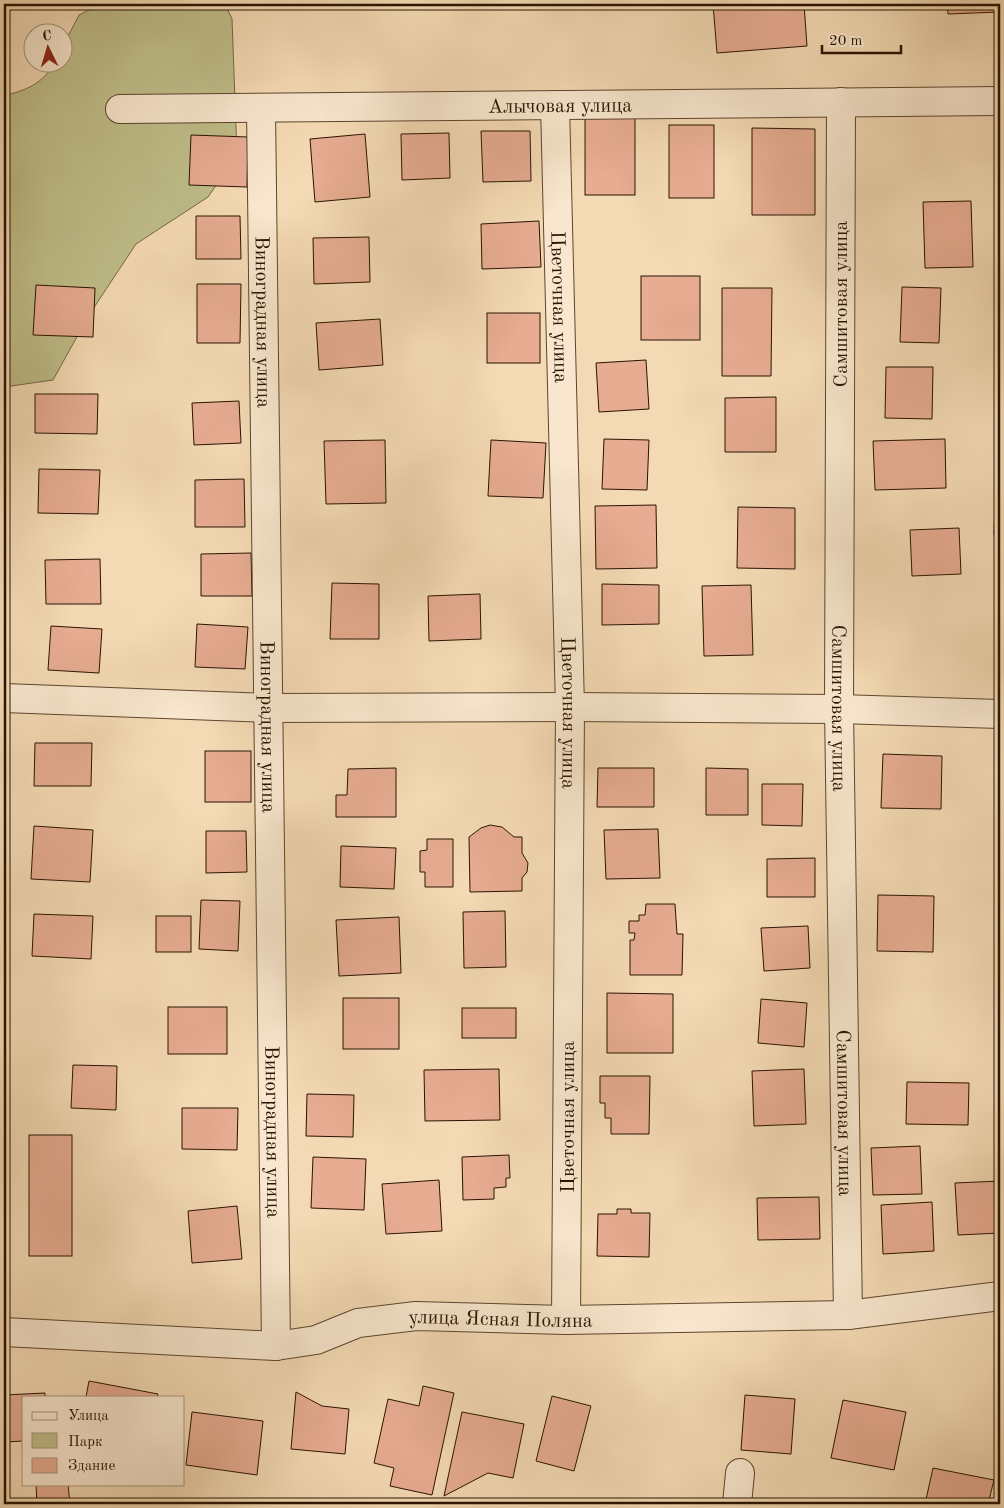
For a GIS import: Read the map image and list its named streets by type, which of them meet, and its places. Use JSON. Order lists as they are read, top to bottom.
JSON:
{
  "streets": {
    "street": [
      "Алычовая улица",
      "Самшитовая улица",
      "Цветочная улица",
      "Виноградная улица",
      "улица Ясная Поляна"
    ]
  },
  "crossings": [
    ["Алычовая улица", "Самшитовая улица"],
    ["Алычовая улица", "Цветочная улица"],
    ["Алычовая улица", "Виноградная улица"],
    ["Самшитовая улица", "улица Ясная Поляна"],
    ["Цветочная улица", "улица Ясная Поляна"],
    ["Виноградная улица", "улица Ясная Поляна"]
  ],
  "legend": ["Улица", "Парк", "Здание"],
  "scale_bar": "20 m",
  "north": "top"
}
